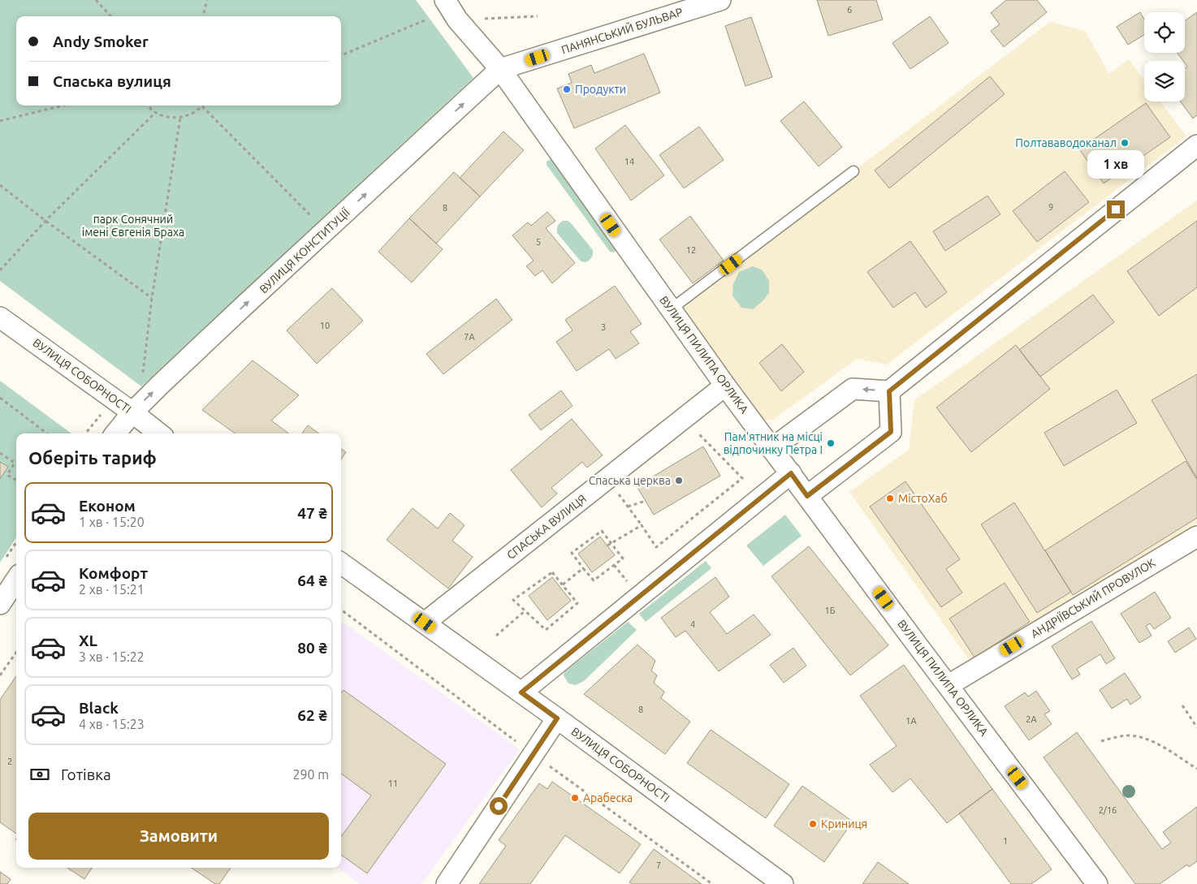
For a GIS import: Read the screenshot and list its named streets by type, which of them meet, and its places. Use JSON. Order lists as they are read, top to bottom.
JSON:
{
  "streets": {
    "street": [
      "ПАНЯНСЬКИЙ БУЛЬВАР",
      "ВУЛИЦЯ КОНСТИТУЦІЇ",
      "ВУЛИЦЯ ПИЛИПА ОРЛИКА",
      "ВУЛИЦЯ СОБОРНОСТІ",
      "СПАСЬКА ВУЛИЦЯ",
      "АНДРІЇВСЬКИЙ ПРОВУЛОК"
    ]
  },
  "crossings": [
    ["ПАНЯНСЬКИЙ БУЛЬВАР", "ВУЛИЦЯ КОНСТИТУЦІЇ"],
    ["ПАНЯНСЬКИЙ БУЛЬВАР", "ВУЛИЦЯ ПИЛИПА ОРЛИКА"],
    ["ВУЛИЦЯ КОНСТИТУЦІЇ", "ВУЛИЦЯ ПИЛИПА ОРЛИКА"],
    ["ВУЛИЦЯ КОНСТИТУЦІЇ", "ВУЛИЦЯ СОБОРНОСТІ"],
    ["ВУЛИЦЯ ПИЛИПА ОРЛИКА", "СПАСЬКА ВУЛИЦЯ"],
    ["ВУЛИЦЯ ПИЛИПА ОРЛИКА", "АНДРІЇВСЬКИЙ ПРОВУЛОК"],
    ["ВУЛИЦЯ СОБОРНОСТІ", "СПАСЬКА ВУЛИЦЯ"]
  ],
  "one_way": ["ВУЛИЦЯ КОНСТИТУЦІЇ"],
  "parks": ["парк Сонячний імені Євгенія Браха"],
  "places": [
    "Продукти",
    "Полтававодоканал",
    "Пам'ятник на місці відпочинку Петра I",
    "Спаська церква",
    "МістоХаб",
    "Арабеска",
    "Криниця"
  ],
  "house_numbers": [
    "6",
    "14",
    "9",
    "8",
    "5",
    "12",
    "10",
    "3",
    "7А",
    "1Б",
    "4",
    "8",
    "2А",
    "1А",
    "2",
    "11",
    "2/16",
    "1",
    "7"
  ],
  "page": {
    "banner": ["Andy Smoker", "Спаська вулиця"],
    "bubble": "1 хв",
    "heading": "Оберіть тариф",
    "list": [
      {
        "name": "Економ",
        "note": "1 хв · 15:20",
        "value": "47 ₴"
      },
      {
        "name": "Комфорт",
        "note": "2 хв · 15:21",
        "value": "64 ₴"
      },
      {
        "name": "XL",
        "note": "3 хв · 15:22",
        "value": "80 ₴"
      },
      {
        "name": "Black",
        "note": "4 хв · 15:23",
        "value": "62 ₴"
      }
    ],
    "pay": ["Готівка", "290 m"],
    "buttons": "Замовити"
  }
}
